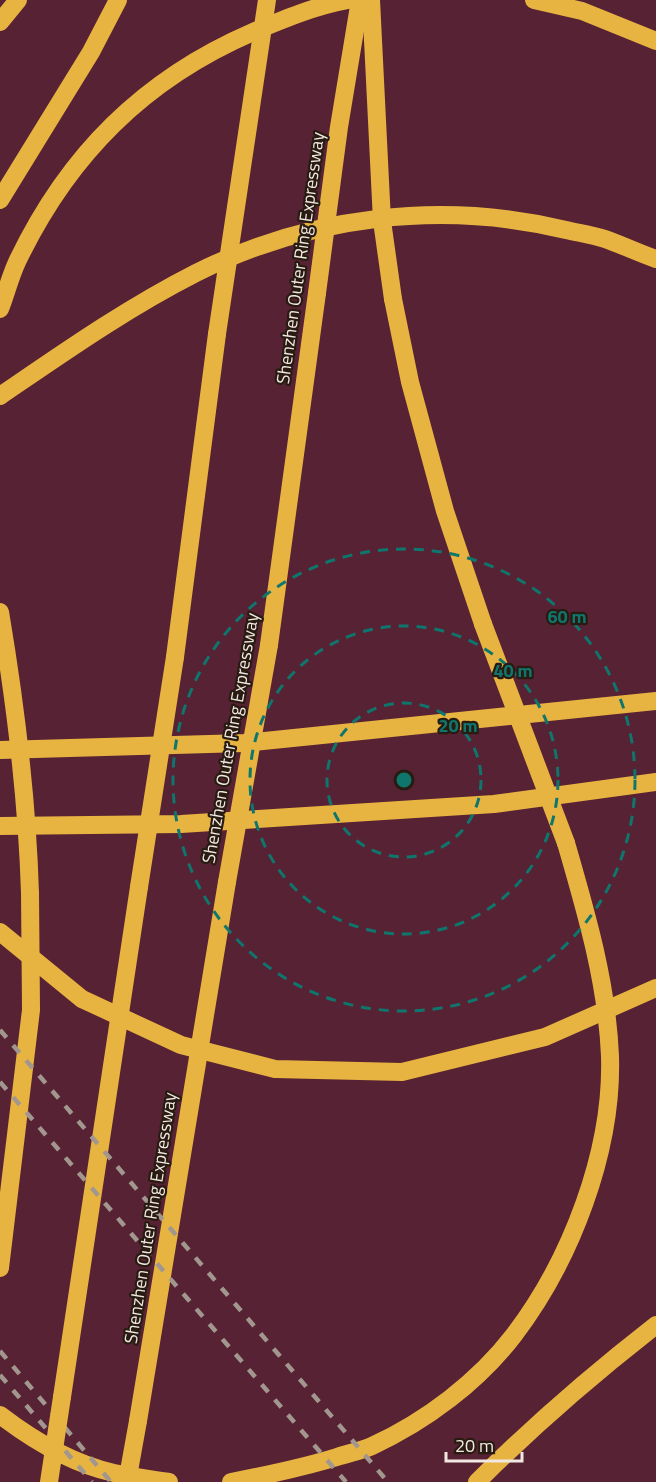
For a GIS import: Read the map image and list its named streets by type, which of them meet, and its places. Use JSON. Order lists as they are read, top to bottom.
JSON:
{
  "streets": {
    "highway": ["Shenzhen Outer Ring Expressway"]
  },
  "scale_bar": "20 m",
  "rings": ["60 m", "40 m", "20 m"]
}
